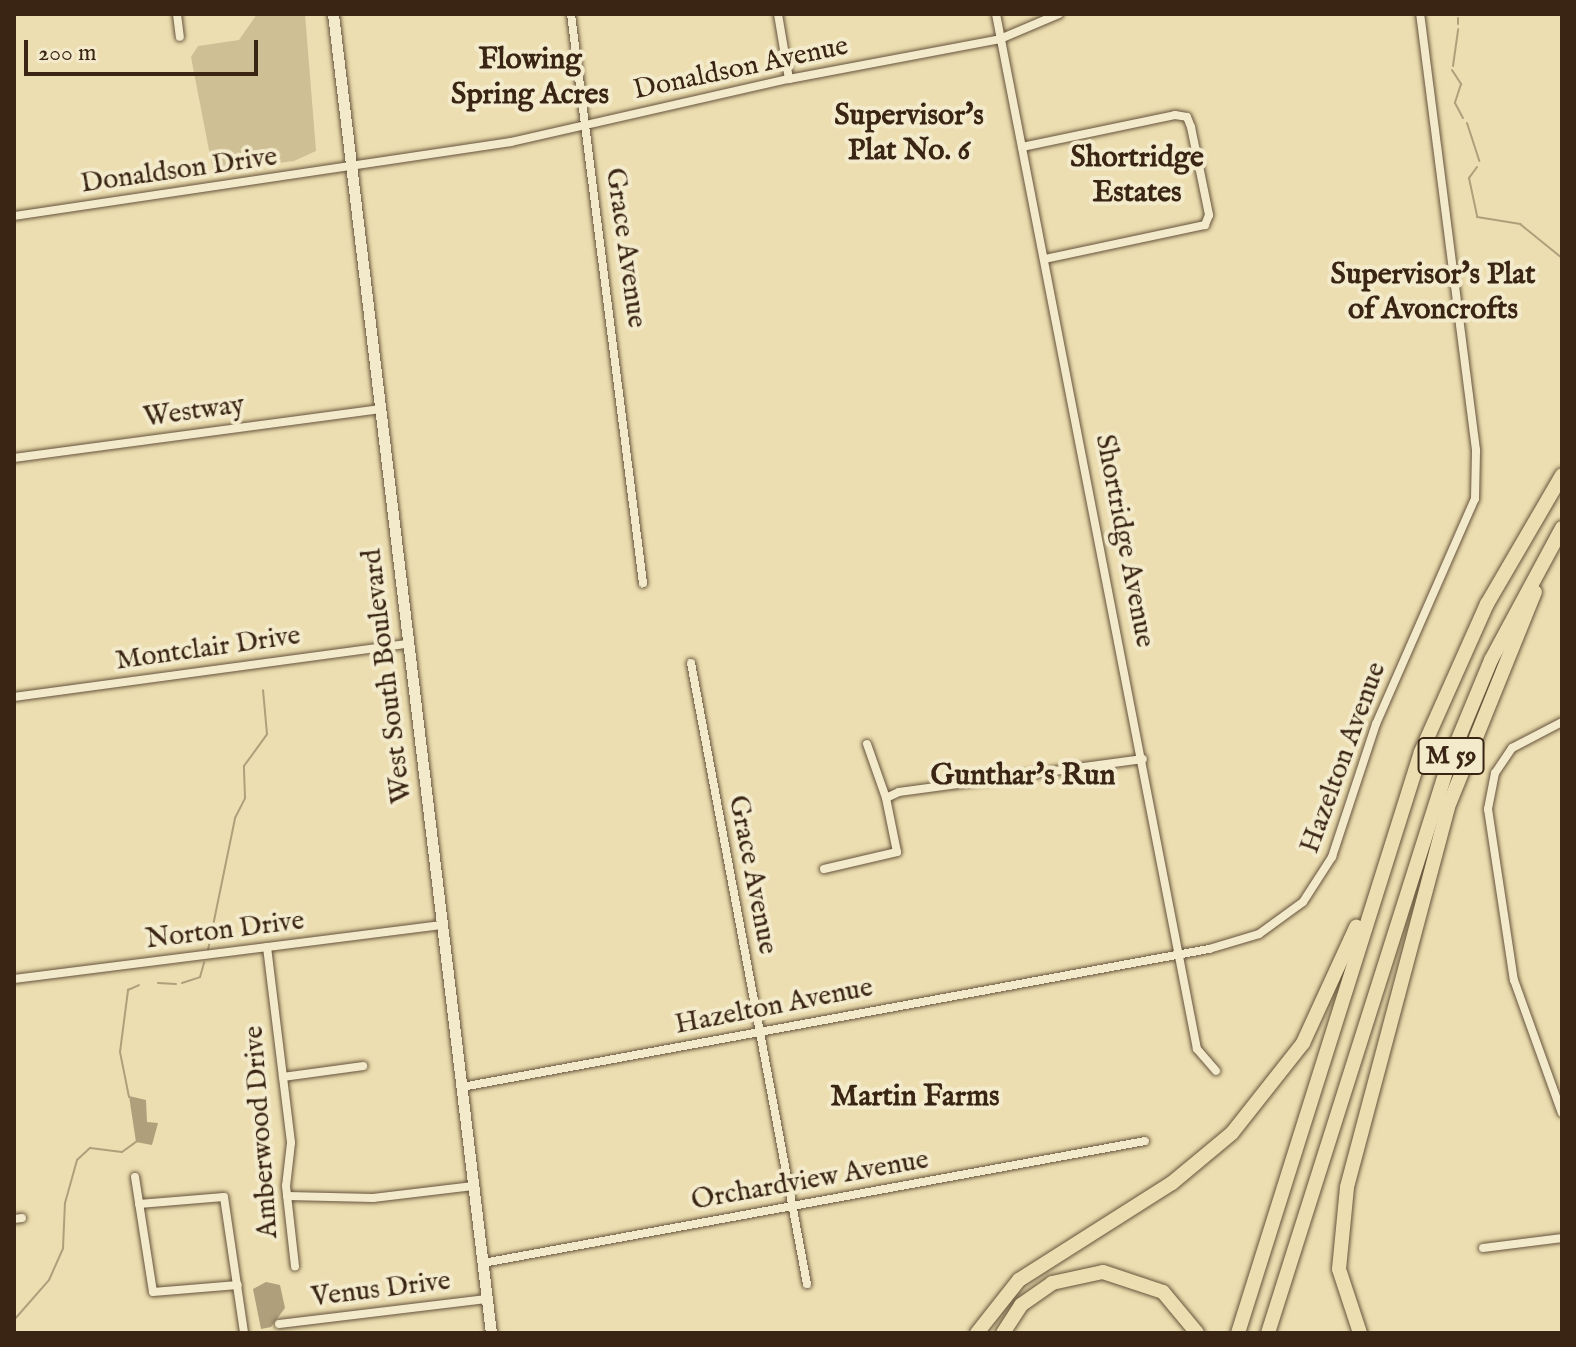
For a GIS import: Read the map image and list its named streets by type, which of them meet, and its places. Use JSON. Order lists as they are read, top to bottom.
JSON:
{
  "streets": {
    "highway": ["M 59"],
    "street": [
      "Donaldson Avenue",
      "Donaldson Drive",
      "Grace Avenue",
      "Westway",
      "Shortridge Avenue",
      "Montclair Drive",
      "West South Boulevard",
      "Hazelton Avenue",
      "Norton Drive",
      "Amberwood Drive",
      "Orchardview Avenue",
      "Venus Drive"
    ]
  },
  "crossings": [
    ["Donaldson Avenue", "Donaldson Drive"],
    ["Donaldson Avenue", "Grace Avenue"],
    ["Donaldson Avenue", "Shortridge Avenue"],
    ["Donaldson Avenue", "West South Boulevard"],
    ["Donaldson Drive", "West South Boulevard"],
    ["Grace Avenue", "Hazelton Avenue"],
    ["Grace Avenue", "Orchardview Avenue"],
    ["Westway", "West South Boulevard"],
    ["Shortridge Avenue", "Hazelton Avenue"],
    ["Montclair Drive", "West South Boulevard"],
    ["West South Boulevard", "Hazelton Avenue"],
    ["West South Boulevard", "Norton Drive"],
    ["West South Boulevard", "Orchardview Avenue"],
    ["West South Boulevard", "Venus Drive"],
    ["Norton Drive", "Amberwood Drive"]
  ],
  "districts": [
    "Flowing Spring Acres",
    "Supervisor's Plat No. 6",
    "Shortridge Estates",
    "Supervisor's Plat of Avoncrofts",
    "Gunthar's Run",
    "Martin Farms"
  ],
  "scale_bar": "200 m"
}
